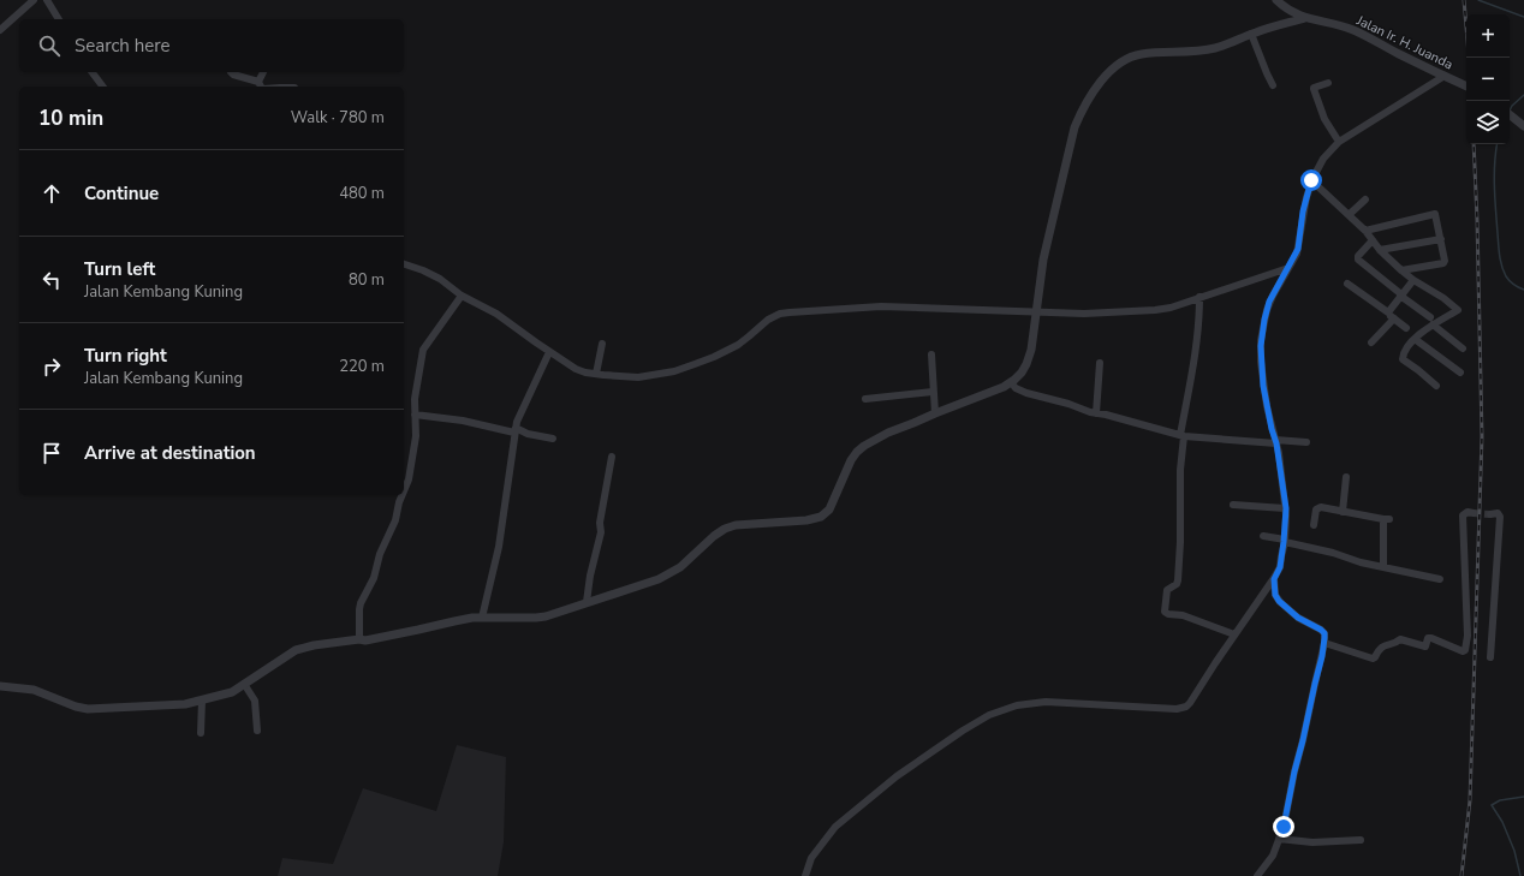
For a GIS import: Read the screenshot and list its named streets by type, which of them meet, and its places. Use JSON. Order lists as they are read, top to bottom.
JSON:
{
  "streets": {
    "street": ["Jalan Ir. H. Juanda"]
  },
  "page": {
    "map_buttons": ["+", "−"],
    "search": "Search here",
    "heading": ["10 min", "Walk · 780 m"],
    "list": [
      ["Continue", "480 m"],
      ["Turn left", "Jalan Kembang Kuning", "80 m"],
      ["Turn right", "Jalan Kembang Kuning", "220 m"],
      "Arrive at destination"
    ]
  }
}
